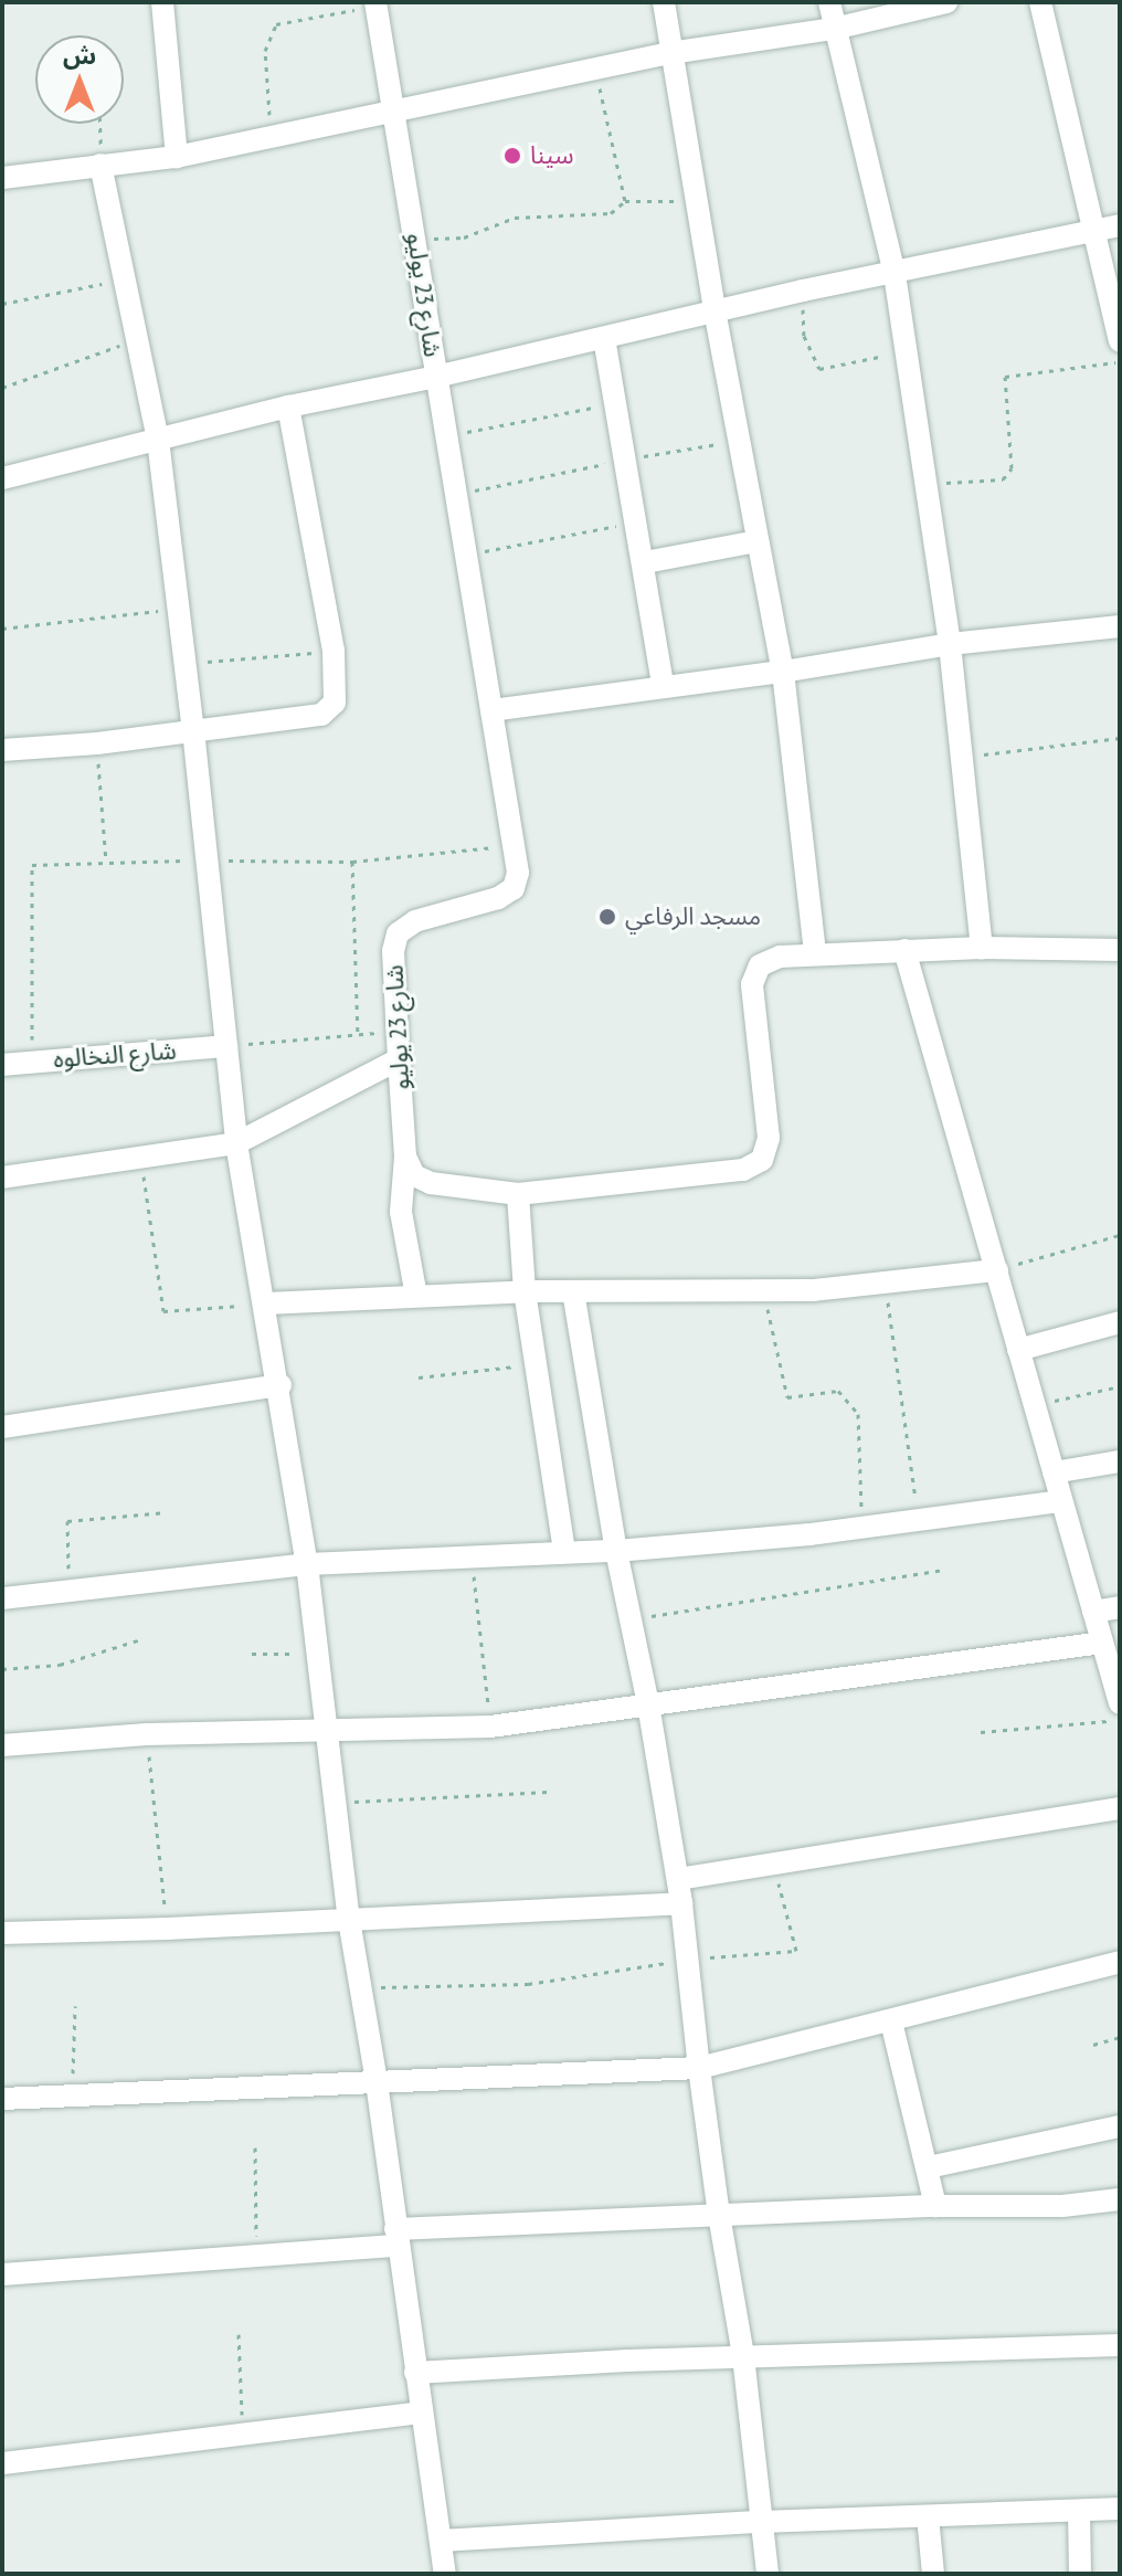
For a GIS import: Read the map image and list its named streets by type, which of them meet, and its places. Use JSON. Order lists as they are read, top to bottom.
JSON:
{
  "streets": {
    "street": ["شارع 23 يوليو", "شارع النخالوه"]
  },
  "places": ["سينا", "مسجد الرفاعي"],
  "north": "top"
}
